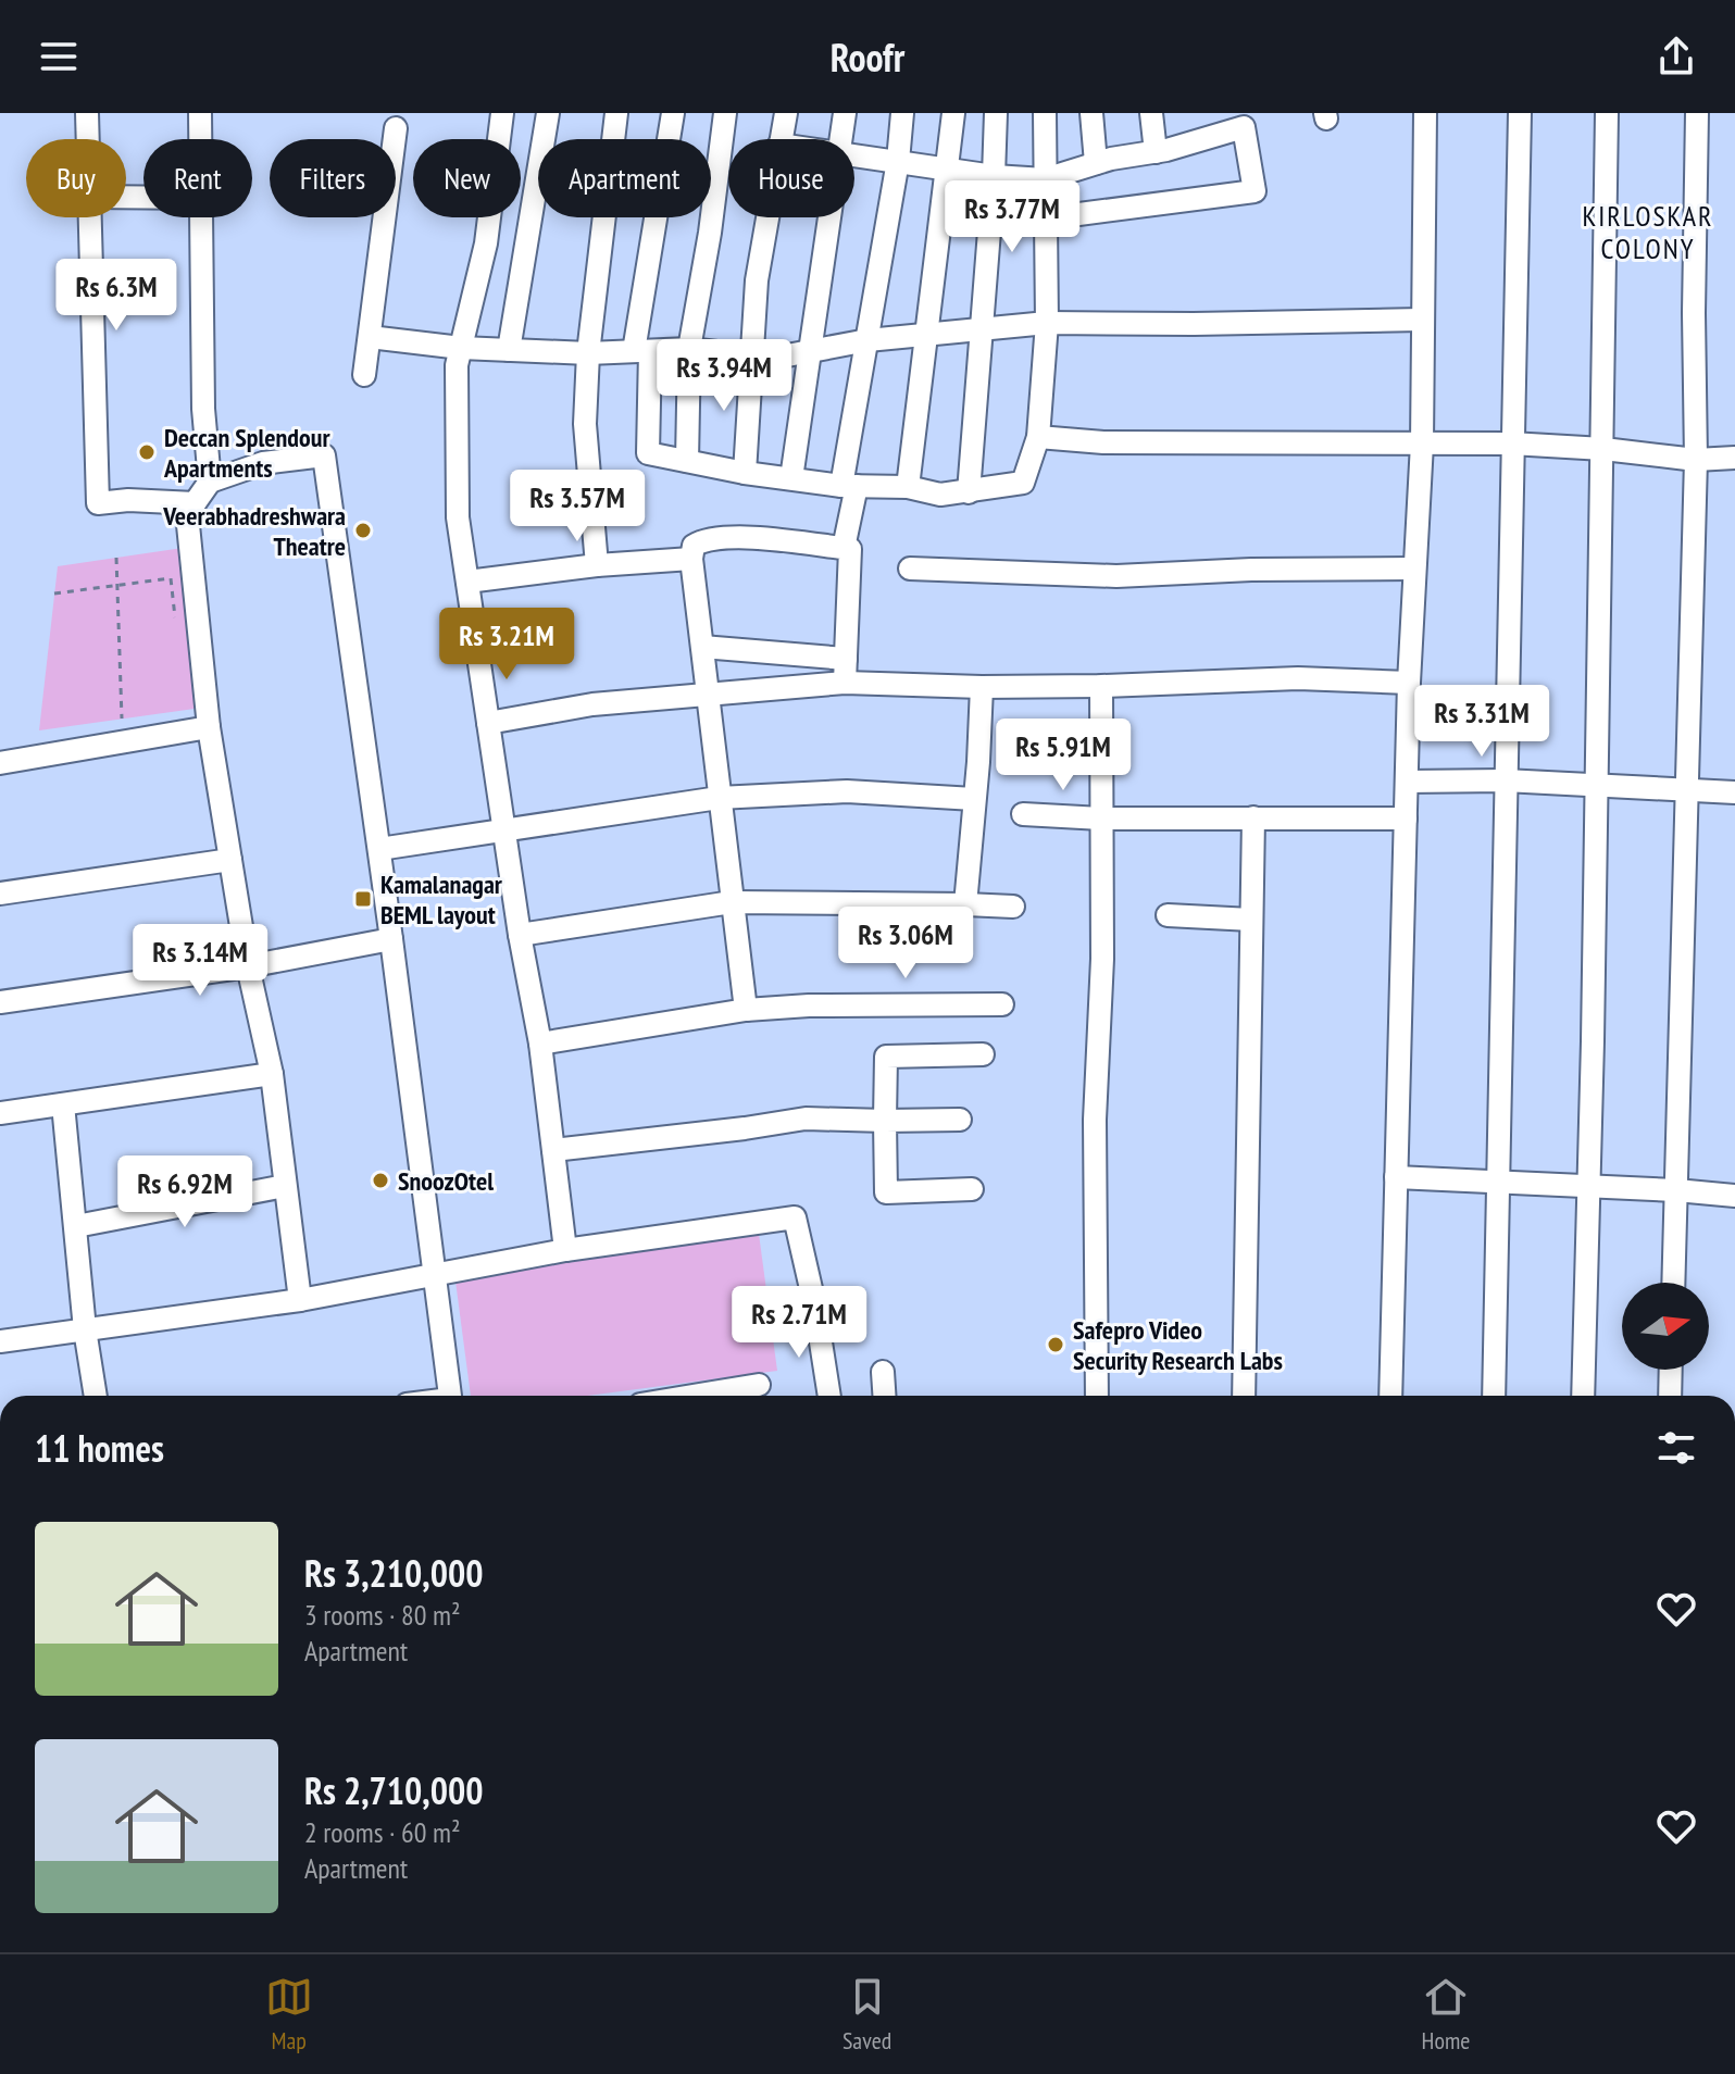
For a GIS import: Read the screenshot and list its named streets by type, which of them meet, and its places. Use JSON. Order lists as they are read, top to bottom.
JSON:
{
  "districts": ["KIRLOSKAR COLONY"],
  "places": {
    "other": [
      "Deccan Splendour Apartments",
      "Veerabhadreshwara Theatre",
      "SnoozOtel",
      "Safepro Video Security Research Labs"
    ],
    "transit": ["Kamalanagar BEML layout"]
  },
  "north": "right",
  "page": {
    "header": "Roofr",
    "chip": [
      "Buy",
      "Rent",
      "Filters",
      "New",
      "Apartment",
      "House"
    ],
    "price": [
      "Rs 3.77M",
      "Rs 6.3M",
      "Rs 3.94M",
      "Rs 3.57M",
      "Rs 3.21M",
      "Rs 3.31M",
      "Rs 5.91M",
      "Rs 3.06M",
      "Rs 3.14M",
      "Rs 6.92M",
      "Rs 2.71M"
    ],
    "heading": "11 homes",
    "list": [
      {
        "name": "Rs 3,210,000",
        "note": "3 rooms · 80 m² · Apartment"
      },
      {
        "name": "Rs 2,710,000",
        "note": "2 rooms · 60 m² · Apartment"
      }
    ],
    "tabs": ["Map", "Saved", "Home"]
  }
}
